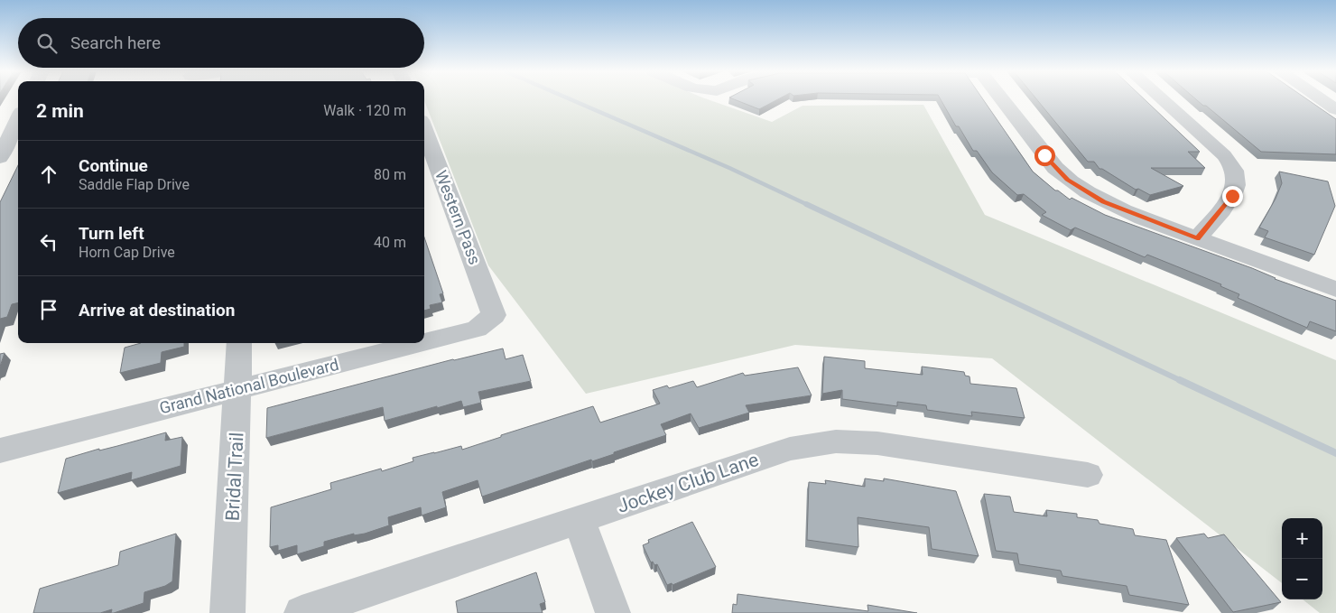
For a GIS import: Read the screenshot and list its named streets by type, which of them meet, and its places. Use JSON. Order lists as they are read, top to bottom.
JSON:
{
  "streets": {
    "street": [
      "Western Pass",
      "Grand National Boulevard",
      "Bridal Trail",
      "Jockey Club Lane"
    ]
  },
  "crossings": [
    ["Western Pass", "Grand National Boulevard"],
    ["Grand National Boulevard", "Bridal Trail"]
  ],
  "page": {
    "search": "Search here",
    "heading": ["2 min", "Walk · 120 m"],
    "list": [
      ["Continue", "Saddle Flap Drive", "80 m"],
      ["Turn left", "Horn Cap Drive", "40 m"],
      "Arrive at destination"
    ],
    "map_buttons": ["+", "−"]
  }
}
